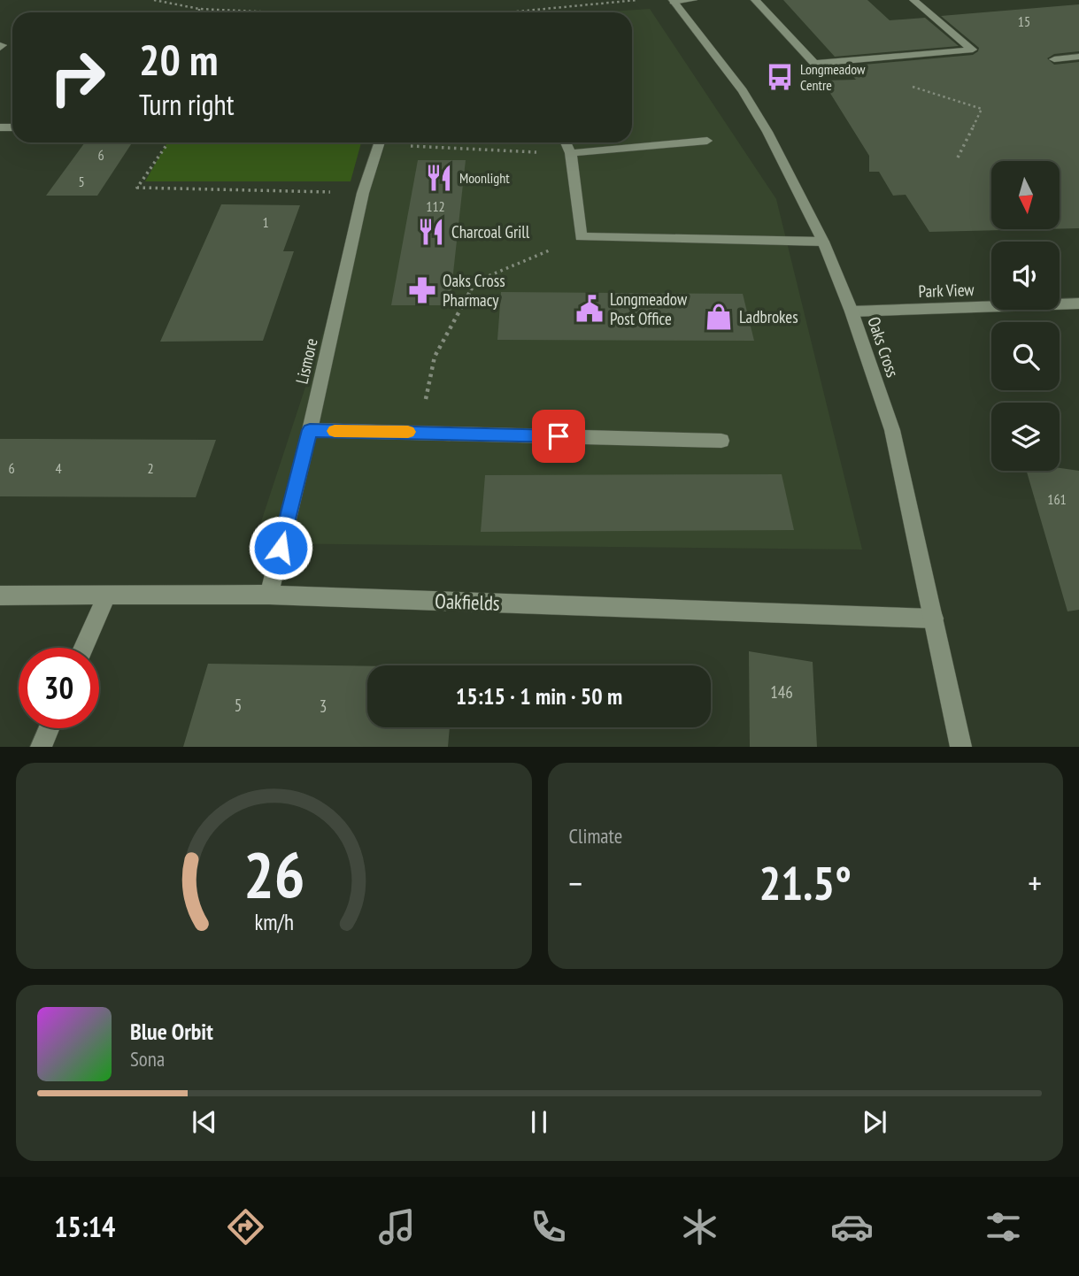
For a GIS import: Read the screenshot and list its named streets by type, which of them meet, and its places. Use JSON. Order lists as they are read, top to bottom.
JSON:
{
  "streets": {
    "street": [
      "Park View",
      "Oaks Cross",
      "Lismore",
      "Oakfields"
    ]
  },
  "crossings": [
    ["Park View", "Oaks Cross"],
    ["Oaks Cross", "Oakfields"],
    ["Lismore", "Oakfields"]
  ],
  "places": {
    "bus stop": ["Longmeadow Centre"],
    "restaurant": ["Moonlight", "Charcoal Grill"],
    "pharmacy": ["Oaks Cross Pharmacy"],
    "public building": ["Longmeadow Post Office"],
    "shop": ["Ladbrokes"]
  },
  "house_numbers": [
    "15",
    "6",
    "5",
    "112",
    "1",
    "6",
    "4",
    "2",
    "161",
    "146",
    "5",
    "3"
  ],
  "north": "bottom",
  "page": {
    "turn": ["20 m", "Turn right"],
    "limit": "30",
    "trip": "15:15 · 1 min · 50 m",
    "tile": "Climate",
    "heat": ["−", "21.5°", "+"],
    "song": ["Blue Orbit", "Sona"],
    "tabs": "15:14",
    "gauge": ["26", "km/h"]
  }
}
